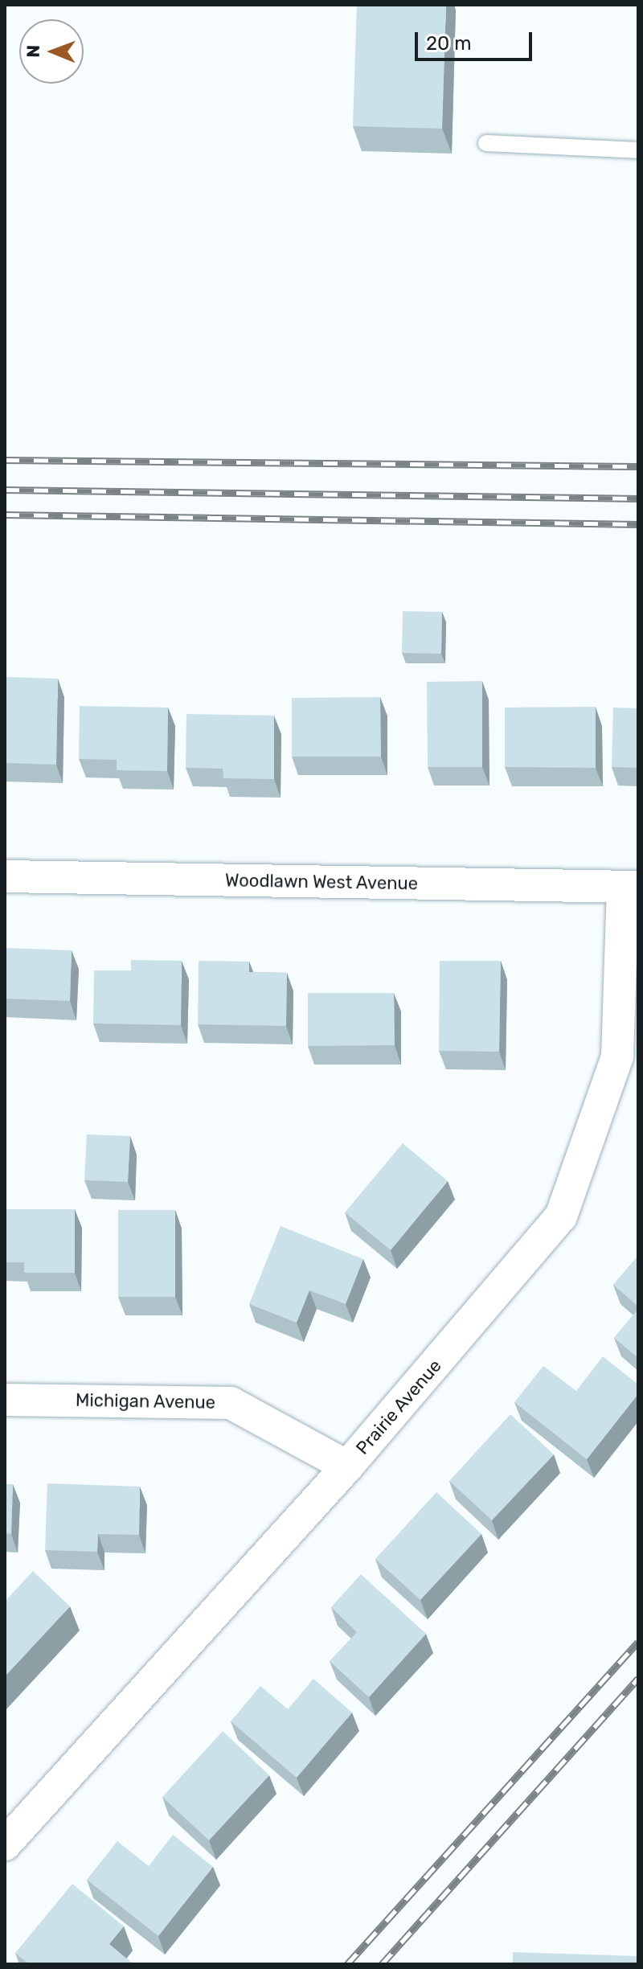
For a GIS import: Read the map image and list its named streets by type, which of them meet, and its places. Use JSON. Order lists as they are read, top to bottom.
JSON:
{
  "streets": {
    "street": ["Woodlawn West Avenue", "Michigan Avenue", "Prairie Avenue"]
  },
  "crossings": [
    ["Woodlawn West Avenue", "Prairie Avenue"],
    ["Michigan Avenue", "Prairie Avenue"]
  ],
  "scale_bar": "20 m",
  "north": "left"
}
